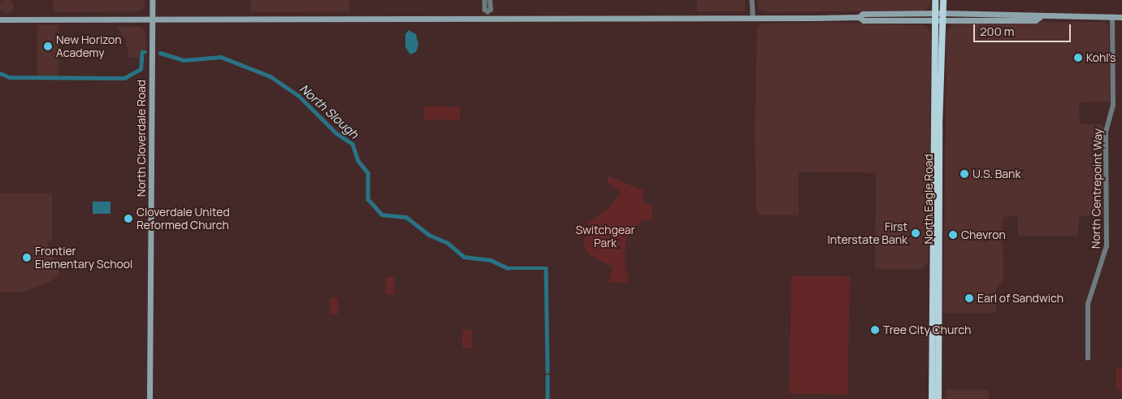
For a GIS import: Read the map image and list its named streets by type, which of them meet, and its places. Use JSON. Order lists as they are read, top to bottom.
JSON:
{
  "streets": {
    "highway": ["North Eagle Road"],
    "main road": ["North Cloverdale Road"],
    "street": ["North Centrepoint Way"]
  },
  "water": ["North Slough"],
  "parks": ["Switchgear Park"],
  "places": [
    "New Horizon Academy",
    "Kohl's",
    "U.S. Bank",
    "Cloverdale United Reformed Church",
    "First Interstate Bank",
    "Chevron",
    "Frontier Elementary School",
    "Earl of Sandwich",
    "Tree City Church"
  ],
  "scale_bar": "200 m"
}
